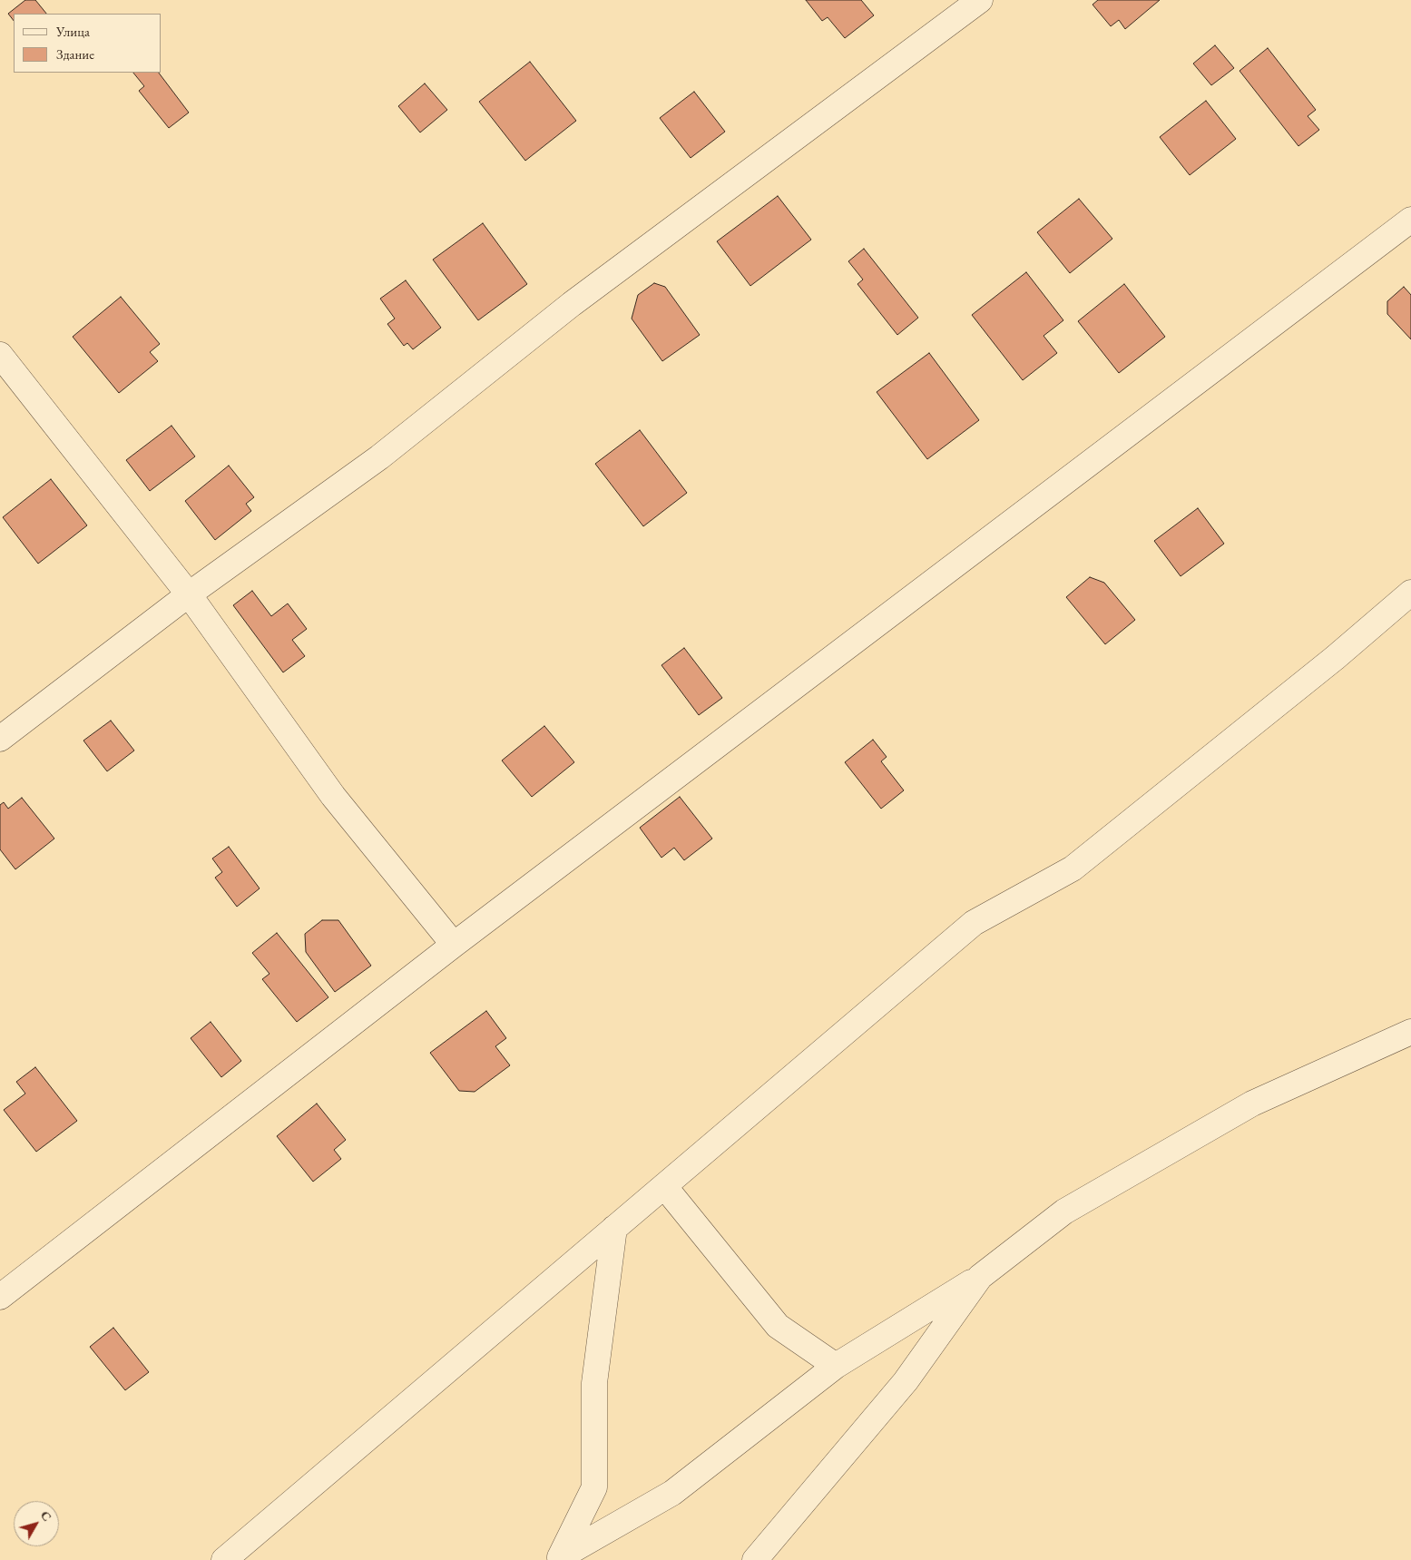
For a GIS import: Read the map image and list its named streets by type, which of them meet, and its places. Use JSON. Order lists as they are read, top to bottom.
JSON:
{
  "legend": ["Улица", "Здание"],
  "north": "top right"
}
